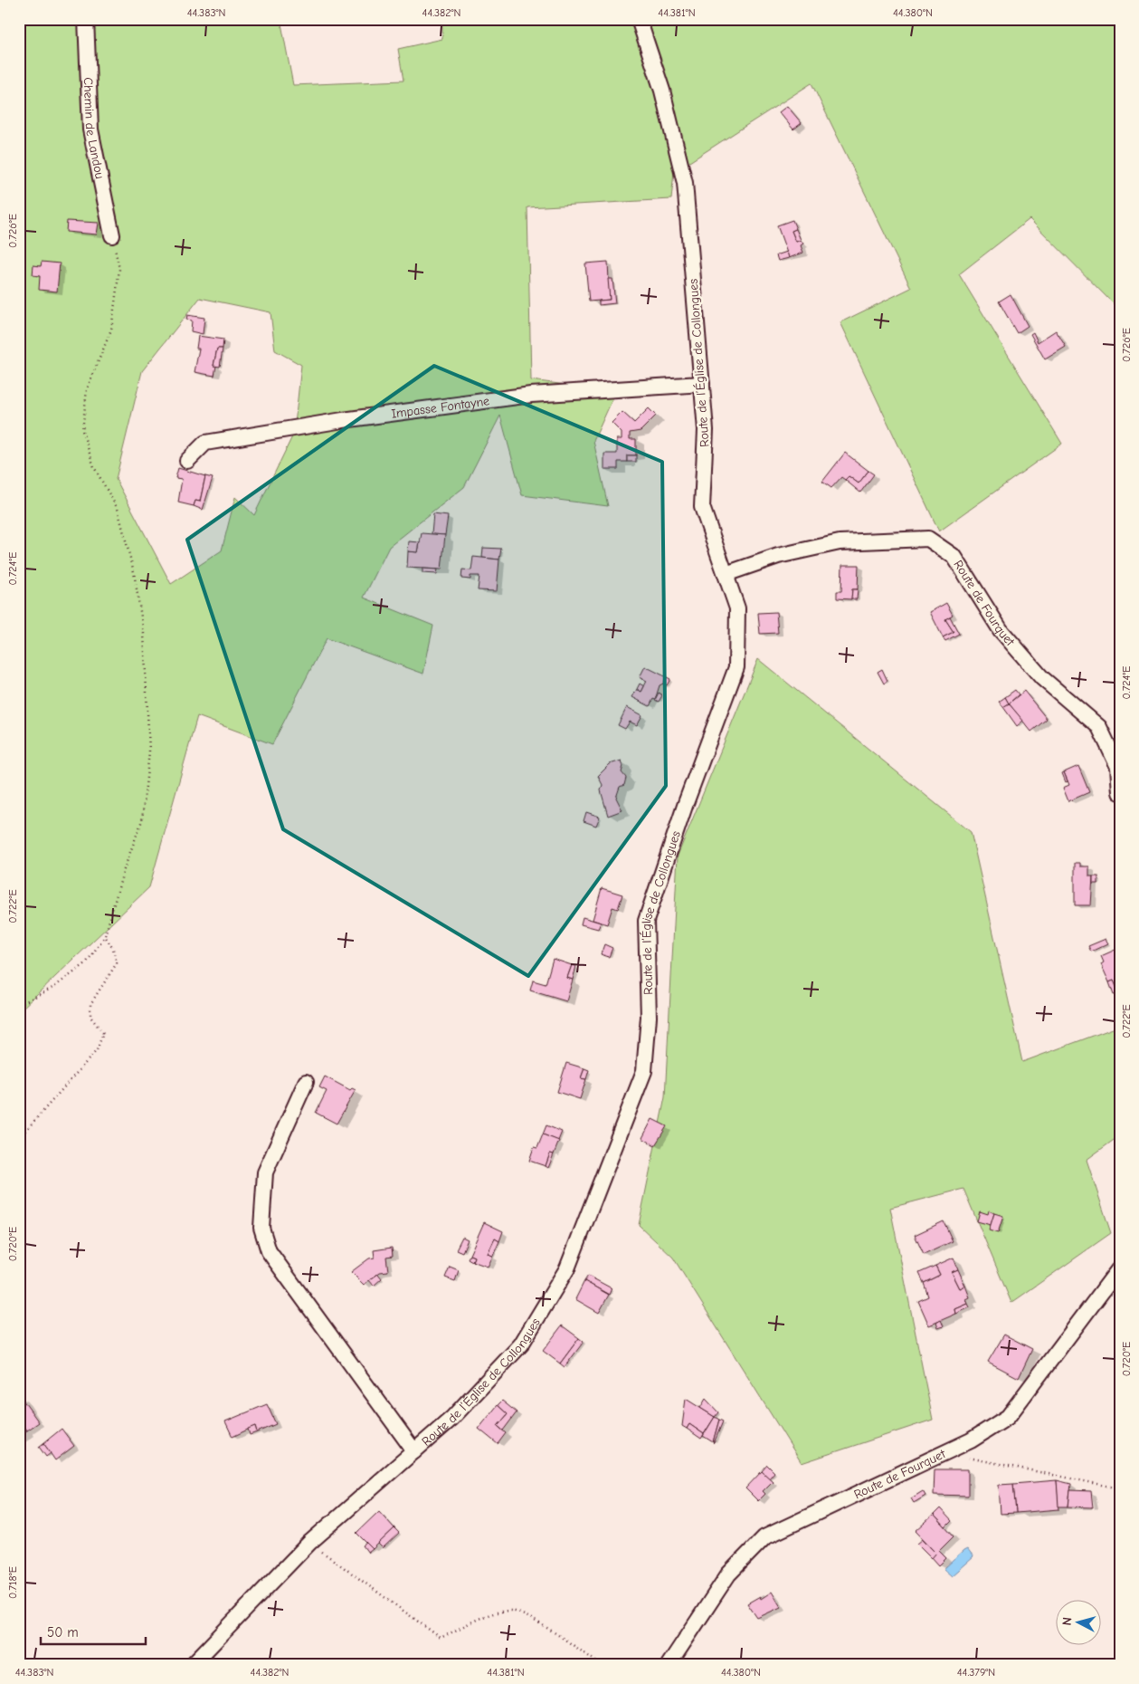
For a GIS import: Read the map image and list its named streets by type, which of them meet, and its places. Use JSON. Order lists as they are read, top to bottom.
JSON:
{
  "streets": {
    "street": [
      "Chemin de Landou",
      "Route de l’Église de Collongues",
      "Impasse Fontayne",
      "Route de Fourquet"
    ]
  },
  "crossings": [
    ["Route de l’Église de Collongues", "Impasse Fontayne"],
    ["Route de l’Église de Collongues", "Route de Fourquet"]
  ],
  "scale_bar": "50 m",
  "north": "left",
  "coordinates": [
    "44.383°N",
    "44.382°N",
    "44.381°N",
    "44.380°N",
    "0.726°E",
    "0.724°E",
    "0.722°E",
    "0.720°E",
    "0.718°E",
    "44.379°N"
  ]
}
